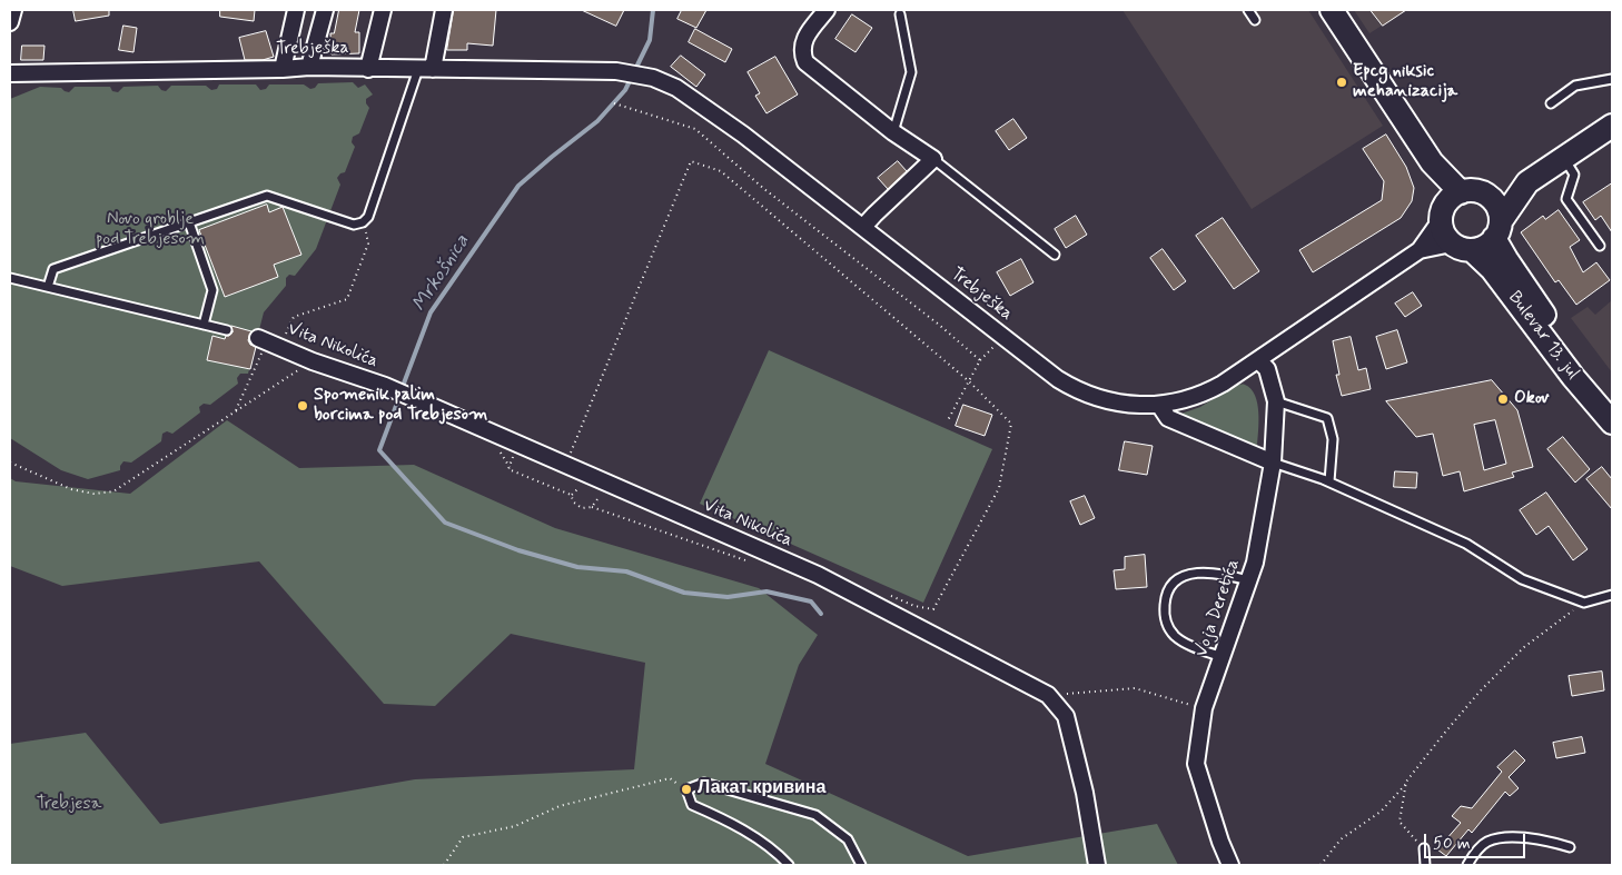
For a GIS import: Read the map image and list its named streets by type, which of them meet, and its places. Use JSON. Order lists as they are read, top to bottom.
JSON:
{
  "streets": {
    "main road": ["Bulevar 13. jul"],
    "street": ["Trebješka", "Vita Nikolića", "Voja Deretića"]
  },
  "crossings": [
    ["Trebješka", "Voja Deretića"]
  ],
  "water": ["Mrkošnica"],
  "parks": ["Novo groblje pod Trebjesom", "Trebjesa"],
  "places": [
    "Epcg niksic mehanizacija",
    "Okov",
    "Spomenik palim borcima pod Trebjesom",
    "Лакат кривина"
  ],
  "scale_bar": "50 m"
}
